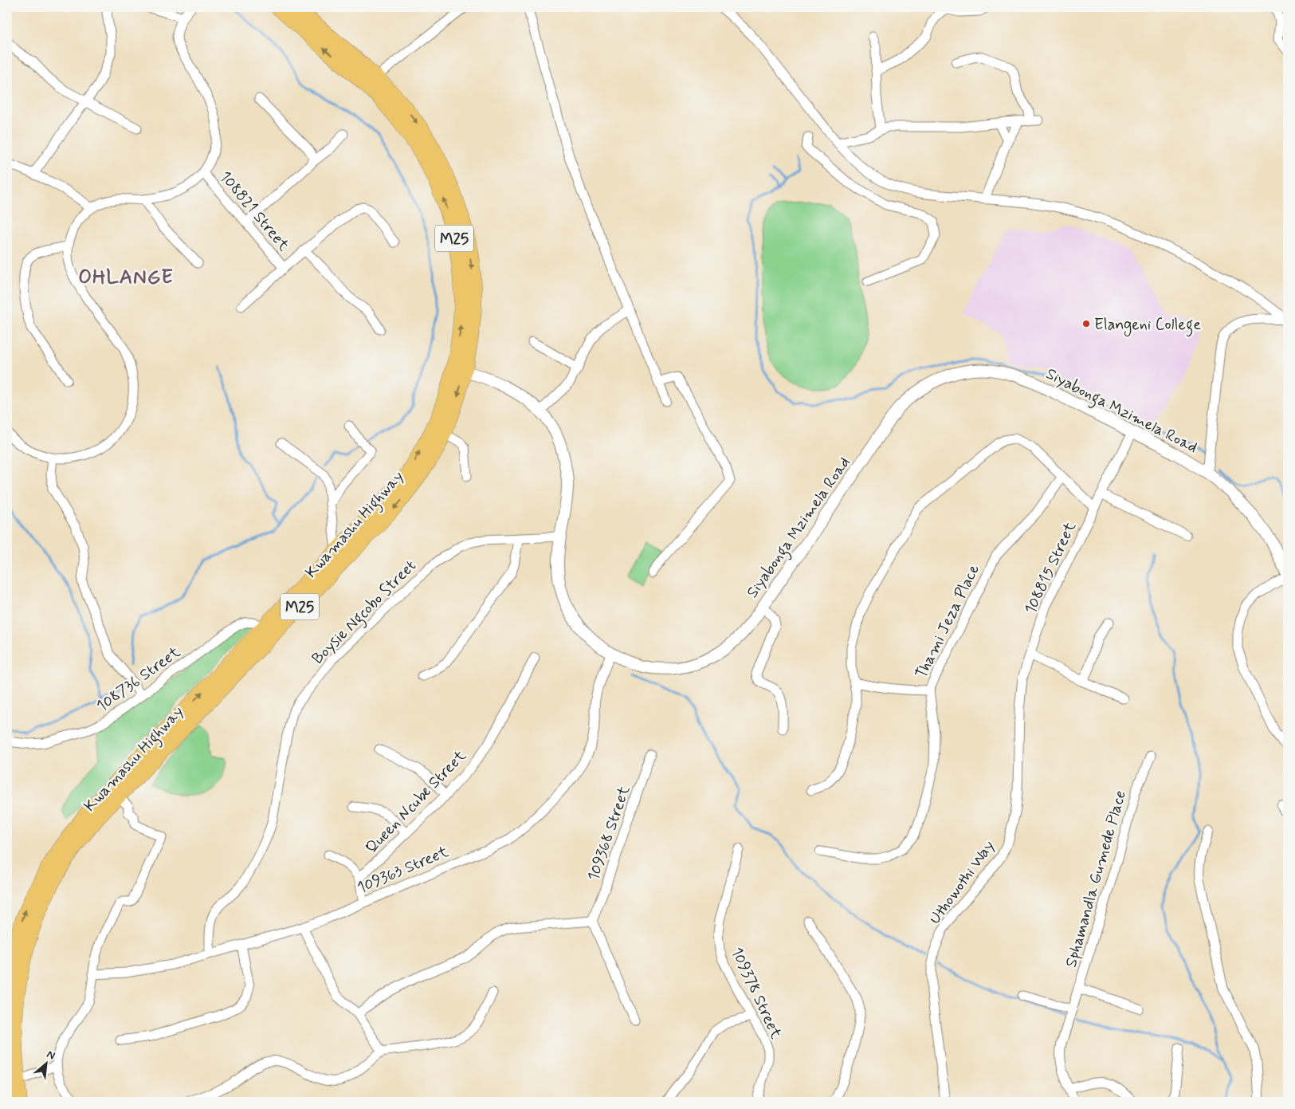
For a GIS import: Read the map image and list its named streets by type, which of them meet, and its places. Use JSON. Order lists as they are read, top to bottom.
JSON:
{
  "streets": {
    "main road": ["M25", "Kwamashu Highway"],
    "street": [
      "108821 Street",
      "Siyabonga Mzimela Road",
      "108815 Street",
      "Boysie Ngcobo Street",
      "Thami Jeza Place",
      "108736 Street",
      "Queen Ncube Street",
      "109368 Street",
      "109363 Street",
      "Sphamandla Gumede Place",
      "Uthowothi Way",
      "109378 Street"
    ]
  },
  "crossings": [
    ["Siyabonga Mzimela Road", "Kwamashu Highway"],
    ["Siyabonga Mzimela Road", "108815 Street"],
    ["Siyabonga Mzimela Road", "Boysie Ngcobo Street"],
    ["Siyabonga Mzimela Road", "109363 Street"],
    ["Kwamashu Highway", "108736 Street"],
    ["108815 Street", "Uthowothi Way"],
    ["Boysie Ngcobo Street", "109363 Street"]
  ],
  "districts": ["OHLANGE"],
  "places": ["Elangeni College"],
  "north": "top right"
}
